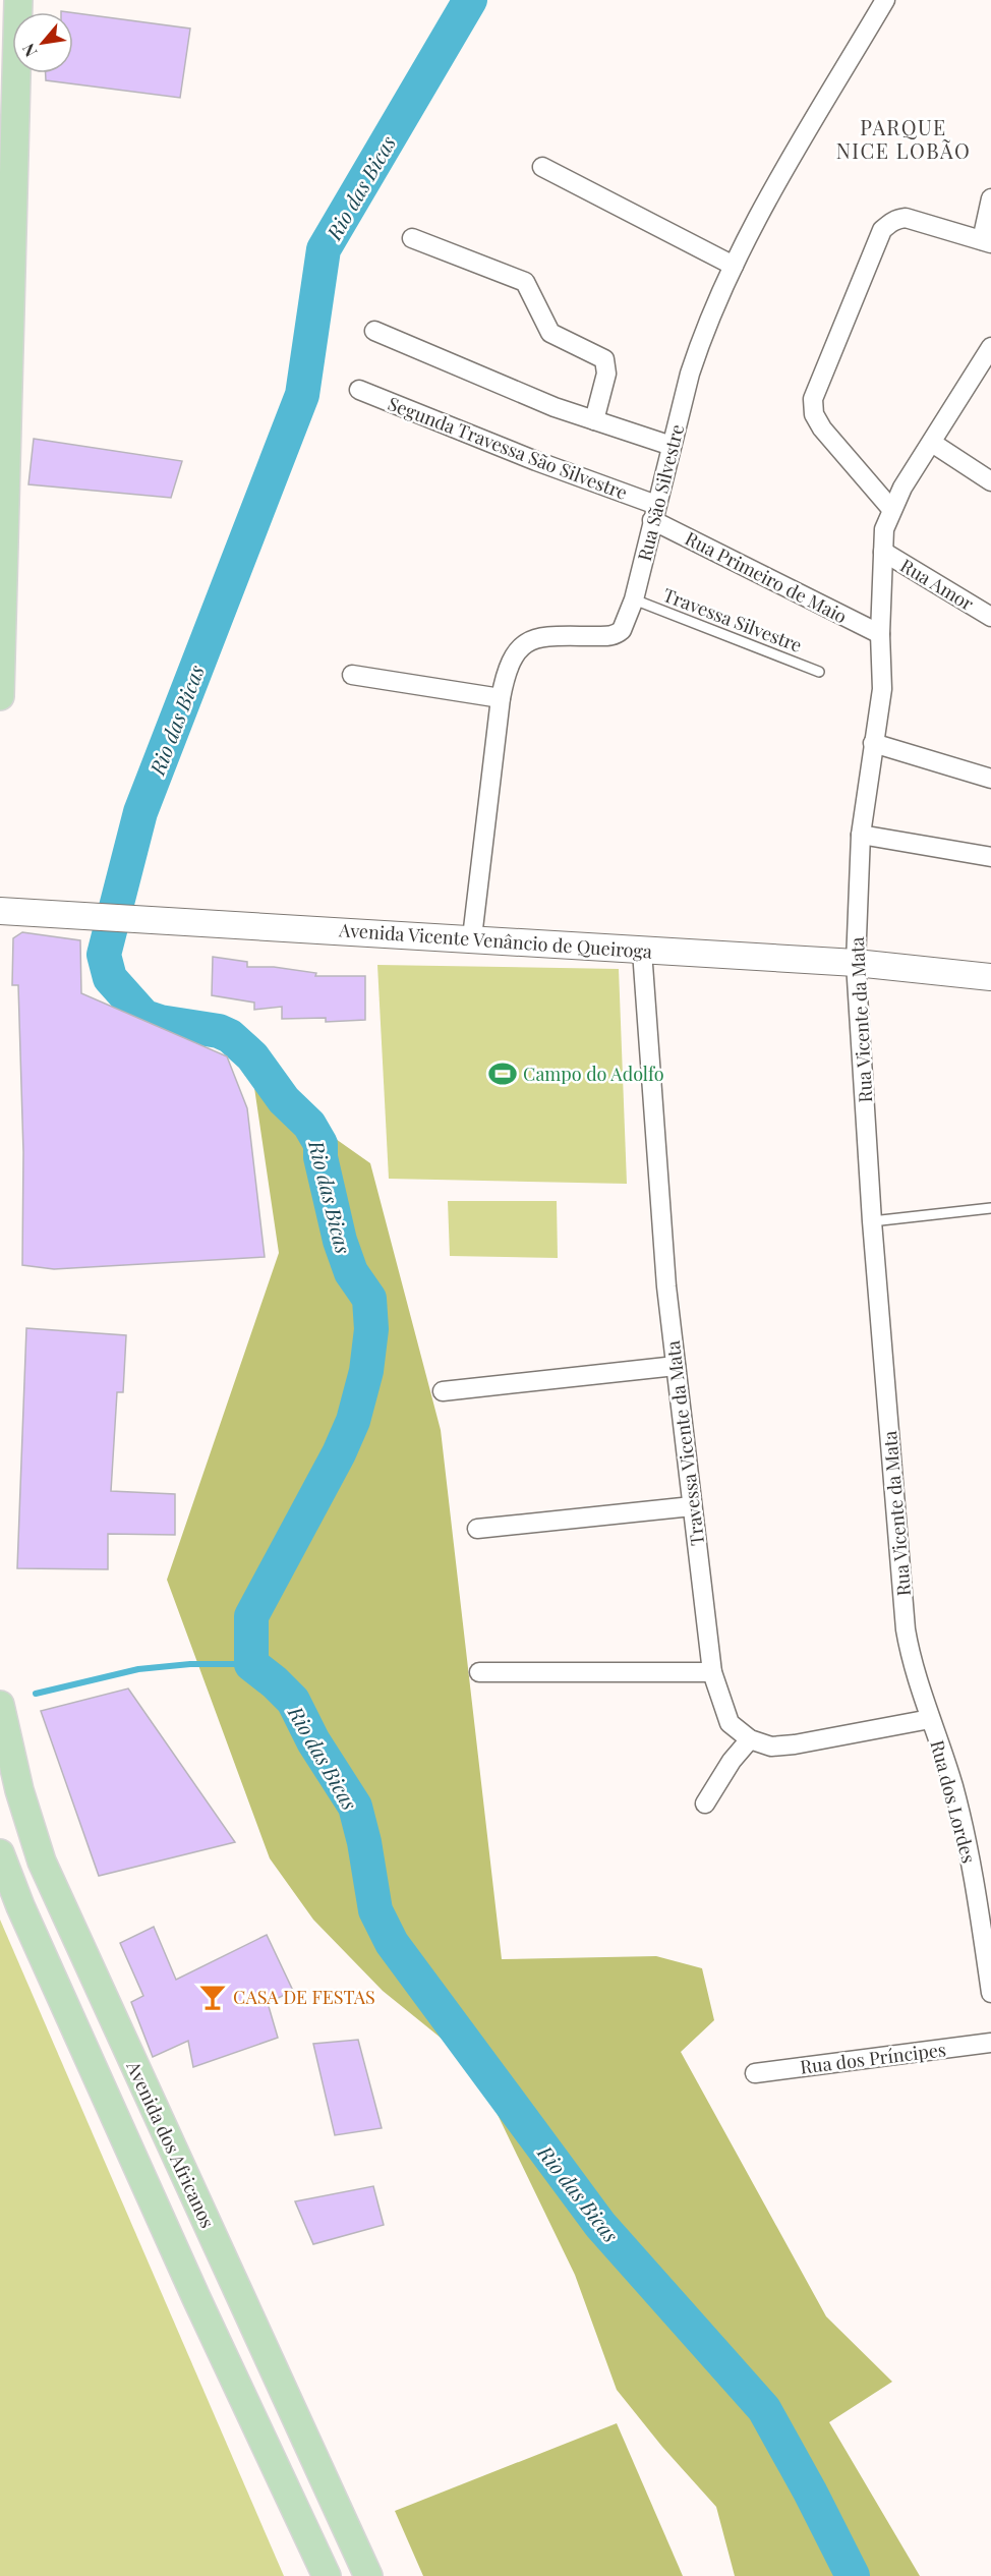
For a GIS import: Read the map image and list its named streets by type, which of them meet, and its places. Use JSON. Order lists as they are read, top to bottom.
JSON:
{
  "streets": {
    "main road": ["Avenida dos Africanos"],
    "street": [
      "Segunda Travessa São Silvestre",
      "Rua São Silvestre",
      "Rua Primeiro de Maio",
      "Rua Amor",
      "Avenida Vicente Venâncio de Queiroga",
      "Rua Vicente da Mata",
      "Travessa Vicente da Mata",
      "Rua dos Lordes",
      "Rua dos Príncipes"
    ],
    "lane": ["Travessa Silvestre"]
  },
  "crossings": [
    ["Segunda Travessa São Silvestre", "Rua São Silvestre"],
    ["Segunda Travessa São Silvestre", "Rua Primeiro de Maio"],
    ["Rua São Silvestre", "Rua Primeiro de Maio"],
    ["Rua São Silvestre", "Travessa Silvestre"],
    ["Rua São Silvestre", "Avenida Vicente Venâncio de Queiroga"],
    ["Rua Primeiro de Maio", "Rua Vicente da Mata"],
    ["Rua Amor", "Rua Vicente da Mata"],
    ["Avenida Vicente Venâncio de Queiroga", "Rua Vicente da Mata"],
    ["Avenida Vicente Venâncio de Queiroga", "Travessa Vicente da Mata"],
    ["Rua Vicente da Mata", "Rua dos Lordes"]
  ],
  "districts": ["PARQUE NICE LOBÃO"],
  "water": ["Rio das Bicas"],
  "places": {
    "sports": ["Campo do Adolfo"],
    "bar": ["CASA DE FESTAS"]
  },
  "north": "bottom left"
}
